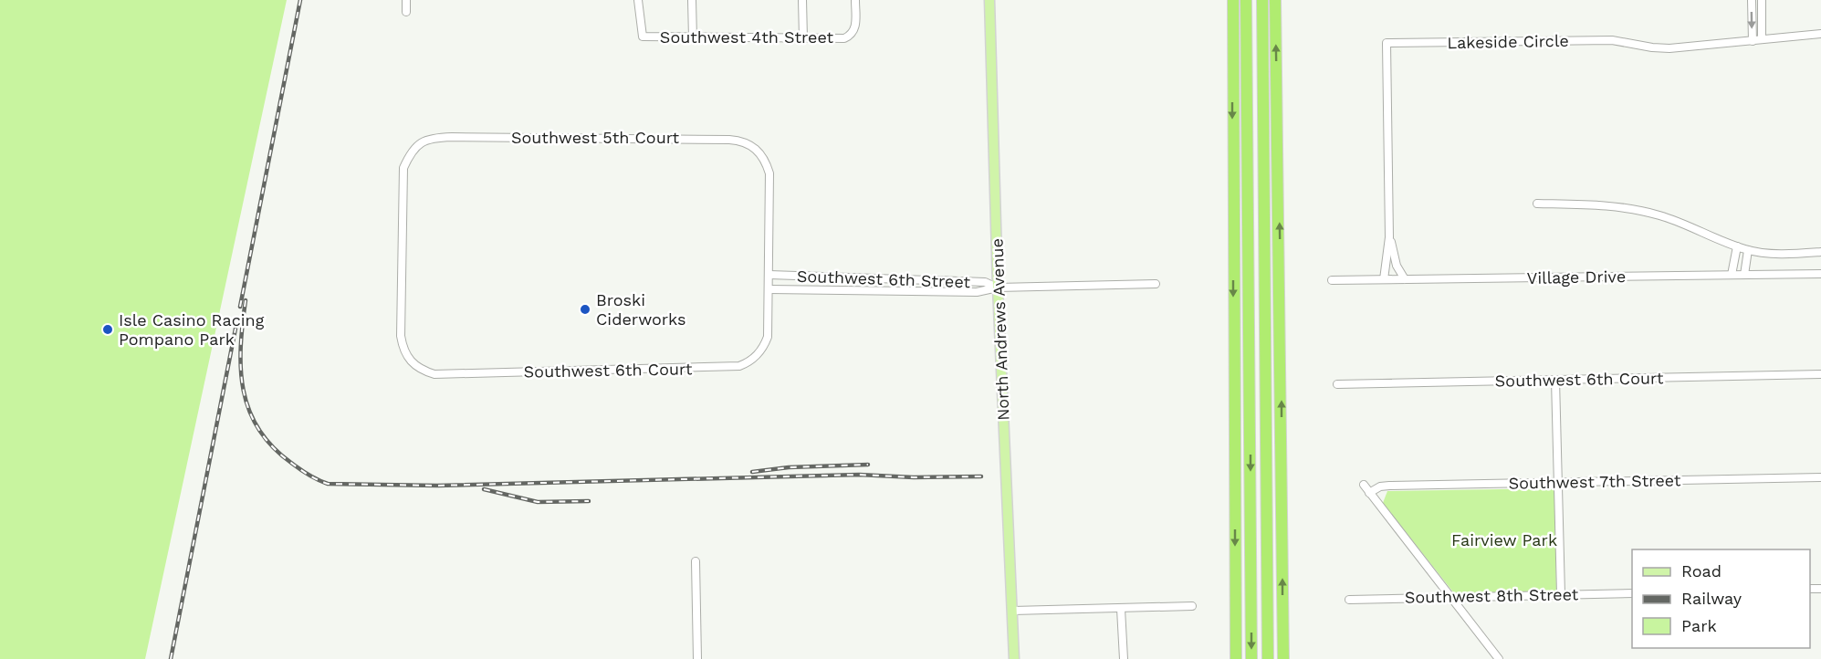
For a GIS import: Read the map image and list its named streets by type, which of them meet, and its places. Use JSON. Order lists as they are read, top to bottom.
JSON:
{
  "streets": {
    "main road": ["North Andrews Avenue"],
    "street": [
      "Southwest 4th Street",
      "Lakeside Circle",
      "Southwest 5th Court",
      "Village Drive",
      "Southwest 6th Street",
      "Southwest 6th Court",
      "Southwest 7th Street",
      "Southwest 8th Street"
    ]
  },
  "crossings": [
    ["Lakeside Circle", "Village Drive"],
    ["Southwest 5th Court", "Southwest 6th Street"],
    ["Southwest 5th Court", "Southwest 6th Court"],
    ["Southwest 6th Street", "North Andrews Avenue"],
    ["Southwest 6th Street", "Southwest 6th Court"]
  ],
  "parks": ["Fairview Park"],
  "places": ["Broski Ciderworks", "Isle Casino Racing Pompano Park"],
  "legend": ["Road", "Railway", "Park"]
}
